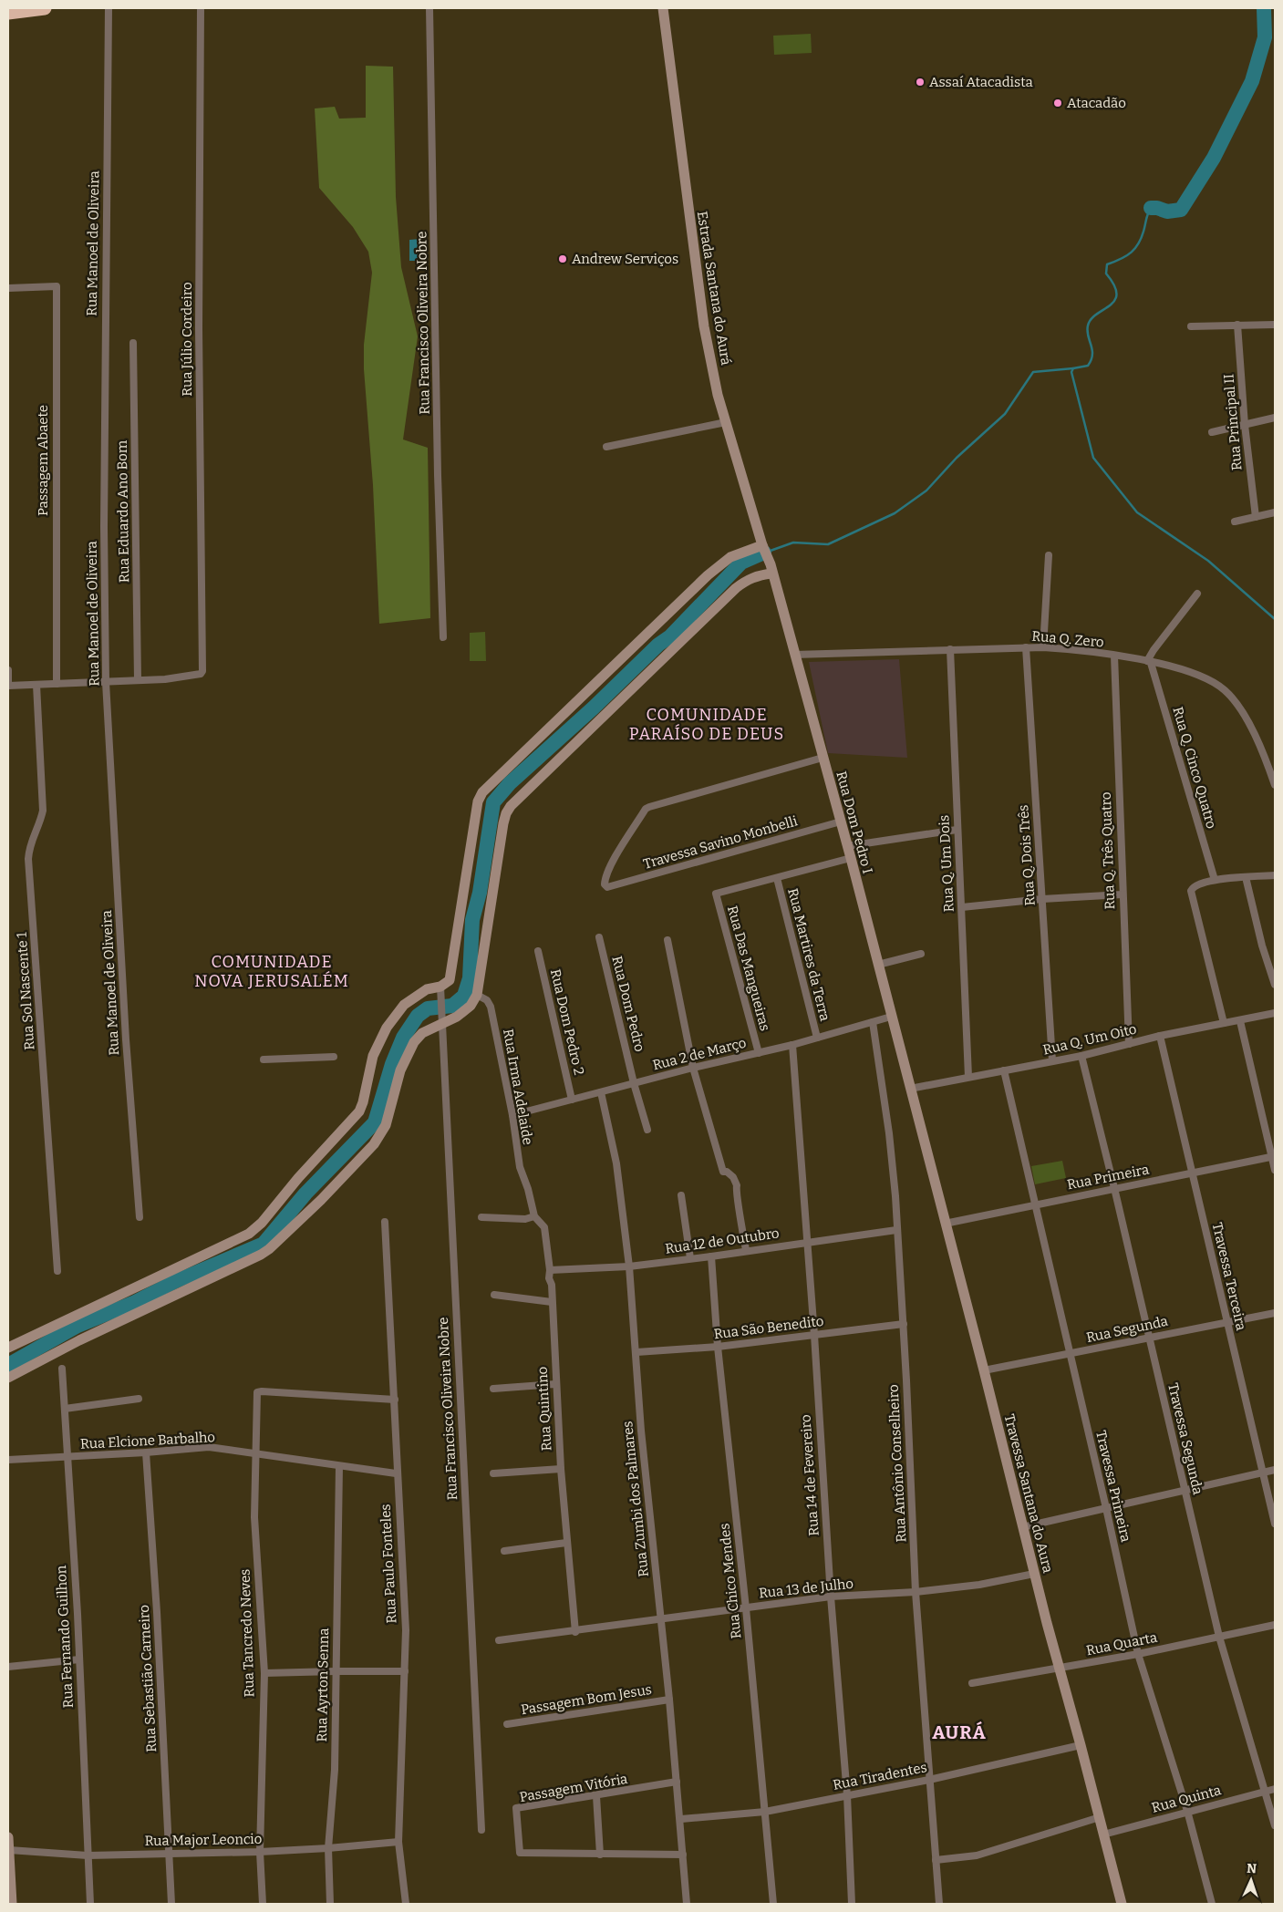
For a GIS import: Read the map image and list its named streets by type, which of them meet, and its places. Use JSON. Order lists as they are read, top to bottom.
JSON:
{
  "streets": {
    "street": [
      "Rua Manoel de Oliveira",
      "Estrada Santana do Aurá",
      "Rua Francisco Oliveira Nobre",
      "Rua Júlio Cordeiro",
      "Rua Principal II",
      "Passagem Abaete",
      "Rua Eduardo Ano Bom",
      "Rua Q. Zero",
      "Rua Q. Cinco Quatro",
      "Rua Dom Pedro I",
      "Travessa Savino Monbelli",
      "Rua Q. Três Quatro",
      "Rua Q. Dois Três",
      "Rua Q. Um Dois",
      "Rua Martires da Terra",
      "Rua Das Mangueiras",
      "Rua Sol Nascente 1",
      "Rua Dom Pedro",
      "Rua Dom Pedro 2",
      "Rua Q. Um Oito",
      "Rua 2 de Março",
      "Rua Irma Adelaide",
      "Rua Primeira",
      "Rua 12 de Outubro",
      "Travessa Terceira",
      "Rua São Benedito",
      "Rua Segunda",
      "Rua Quintino",
      "Travessa Segunda",
      "Rua Elcione Barbalho",
      "Rua Antônio Conselheiro",
      "Rua 14 de Fevereiro",
      "Travessa Primeira",
      "Travessa Santana do Aura",
      "Rua Zumbi dos Palmares",
      "Rua Paulo Fonteles",
      "Rua Chico Mendes",
      "Rua 13 de Julho",
      "Rua Tancredo Neves",
      "Rua Fernando Guilhon",
      "Rua Quarta",
      "Rua Sebastião Carneiro",
      "Rua Ayrton Senna",
      "Passagem Bom Jesus",
      "Rua Tiradentes",
      "Passagem Vitória",
      "Rua Quinta",
      "Rua Major Leoncio"
    ]
  },
  "crossings": [
    ["Estrada Santana do Aurá", "Rua Dom Pedro I"],
    ["Rua Júlio Cordeiro", "Rua Eduardo Ano Bom"],
    ["Rua Q. Zero", "Rua Q. Cinco Quatro"],
    ["Rua Q. Zero", "Rua Dom Pedro I"],
    ["Rua Q. Zero", "Rua Q. Três Quatro"],
    ["Rua Q. Zero", "Rua Q. Dois Três"],
    ["Rua Q. Zero", "Rua Q. Um Dois"],
    ["Rua Dom Pedro I", "Travessa Savino Monbelli"],
    ["Rua Dom Pedro I", "Rua Das Mangueiras"],
    ["Rua Dom Pedro I", "Rua Q. Um Oito"],
    ["Rua Dom Pedro I", "Rua 2 de Março"],
    ["Rua Dom Pedro I", "Travessa Santana do Aura"],
    ["Rua Q. Três Quatro", "Rua Q. Um Oito"],
    ["Rua Q. Dois Três", "Rua Q. Um Oito"],
    ["Rua Q. Um Dois", "Rua Q. Um Oito"],
    ["Rua Martires da Terra", "Rua Das Mangueiras"],
    ["Rua Martires da Terra", "Rua 2 de Março"],
    ["Rua Das Mangueiras", "Rua 2 de Março"],
    ["Rua Dom Pedro", "Rua 2 de Março"],
    ["Rua Dom Pedro 2", "Rua 2 de Março"],
    ["Rua Q. Um Oito", "Travessa Terceira"],
    ["Rua Q. Um Oito", "Travessa Segunda"],
    ["Rua Q. Um Oito", "Travessa Primeira"],
    ["Rua Q. Um Oito", "Travessa Santana do Aura"],
    ["Rua 2 de Março", "Rua Irma Adelaide"],
    ["Rua 2 de Março", "Rua Antônio Conselheiro"],
    ["Rua 2 de Março", "Rua 14 de Fevereiro"],
    ["Rua 2 de Março", "Rua Zumbi dos Palmares"],
    ["Rua Irma Adelaide", "Rua Quintino"],
    ["Rua Primeira", "Travessa Terceira"],
    ["Rua Primeira", "Travessa Segunda"],
    ["Rua Primeira", "Travessa Primeira"],
    ["Rua Primeira", "Travessa Santana do Aura"],
    ["Rua 12 de Outubro", "Rua Quintino"],
    ["Rua 12 de Outubro", "Rua Antônio Conselheiro"],
    ["Rua 12 de Outubro", "Rua 14 de Fevereiro"],
    ["Rua 12 de Outubro", "Rua Zumbi dos Palmares"],
    ["Rua 12 de Outubro", "Rua Chico Mendes"],
    ["Travessa Terceira", "Rua Segunda"],
    ["Rua São Benedito", "Rua Antônio Conselheiro"],
    ["Rua São Benedito", "Rua 14 de Fevereiro"],
    ["Rua São Benedito", "Rua Zumbi dos Palmares"],
    ["Rua São Benedito", "Rua Chico Mendes"],
    ["Rua Segunda", "Travessa Segunda"],
    ["Rua Segunda", "Travessa Primeira"],
    ["Rua Segunda", "Travessa Santana do Aura"],
    ["Rua Quintino", "Rua 13 de Julho"],
    ["Travessa Segunda", "Rua Quarta"],
    ["Travessa Segunda", "Rua Quinta"],
    ["Rua Elcione Barbalho", "Rua Paulo Fonteles"],
    ["Rua Elcione Barbalho", "Rua Tancredo Neves"],
    ["Rua Elcione Barbalho", "Rua Fernando Guilhon"],
    ["Rua Elcione Barbalho", "Rua Sebastião Carneiro"],
    ["Rua Elcione Barbalho", "Rua Ayrton Senna"],
    ["Rua Antônio Conselheiro", "Rua 13 de Julho"],
    ["Rua Antônio Conselheiro", "Rua Tiradentes"],
    ["Rua 14 de Fevereiro", "Rua 13 de Julho"],
    ["Rua 14 de Fevereiro", "Rua Tiradentes"],
    ["Travessa Primeira", "Rua Quarta"],
    ["Travessa Primeira", "Rua Quinta"],
    ["Travessa Santana do Aura", "Rua 13 de Julho"],
    ["Travessa Santana do Aura", "Rua Quarta"],
    ["Travessa Santana do Aura", "Rua Tiradentes"],
    ["Travessa Santana do Aura", "Rua Quinta"],
    ["Rua Zumbi dos Palmares", "Rua 13 de Julho"],
    ["Rua Zumbi dos Palmares", "Passagem Bom Jesus"],
    ["Rua Zumbi dos Palmares", "Rua Tiradentes"],
    ["Rua Zumbi dos Palmares", "Passagem Vitória"],
    ["Rua Paulo Fonteles", "Rua Tancredo Neves"],
    ["Rua Paulo Fonteles", "Rua Major Leoncio"],
    ["Rua Chico Mendes", "Rua 13 de Julho"],
    ["Rua Chico Mendes", "Rua Tiradentes"],
    ["Rua Tancredo Neves", "Rua Major Leoncio"],
    ["Rua Fernando Guilhon", "Rua Major Leoncio"],
    ["Rua Sebastião Carneiro", "Rua Major Leoncio"],
    ["Rua Ayrton Senna", "Rua Major Leoncio"]
  ],
  "districts": ["COMUNIDADE PARAÍSO DE DEUS", "COMUNIDADE NOVA JERUSALÉM", "AURÁ"],
  "places": ["Assaí Atacadista", "Atacadão", "Andrew Serviços"],
  "north": "top"
}
